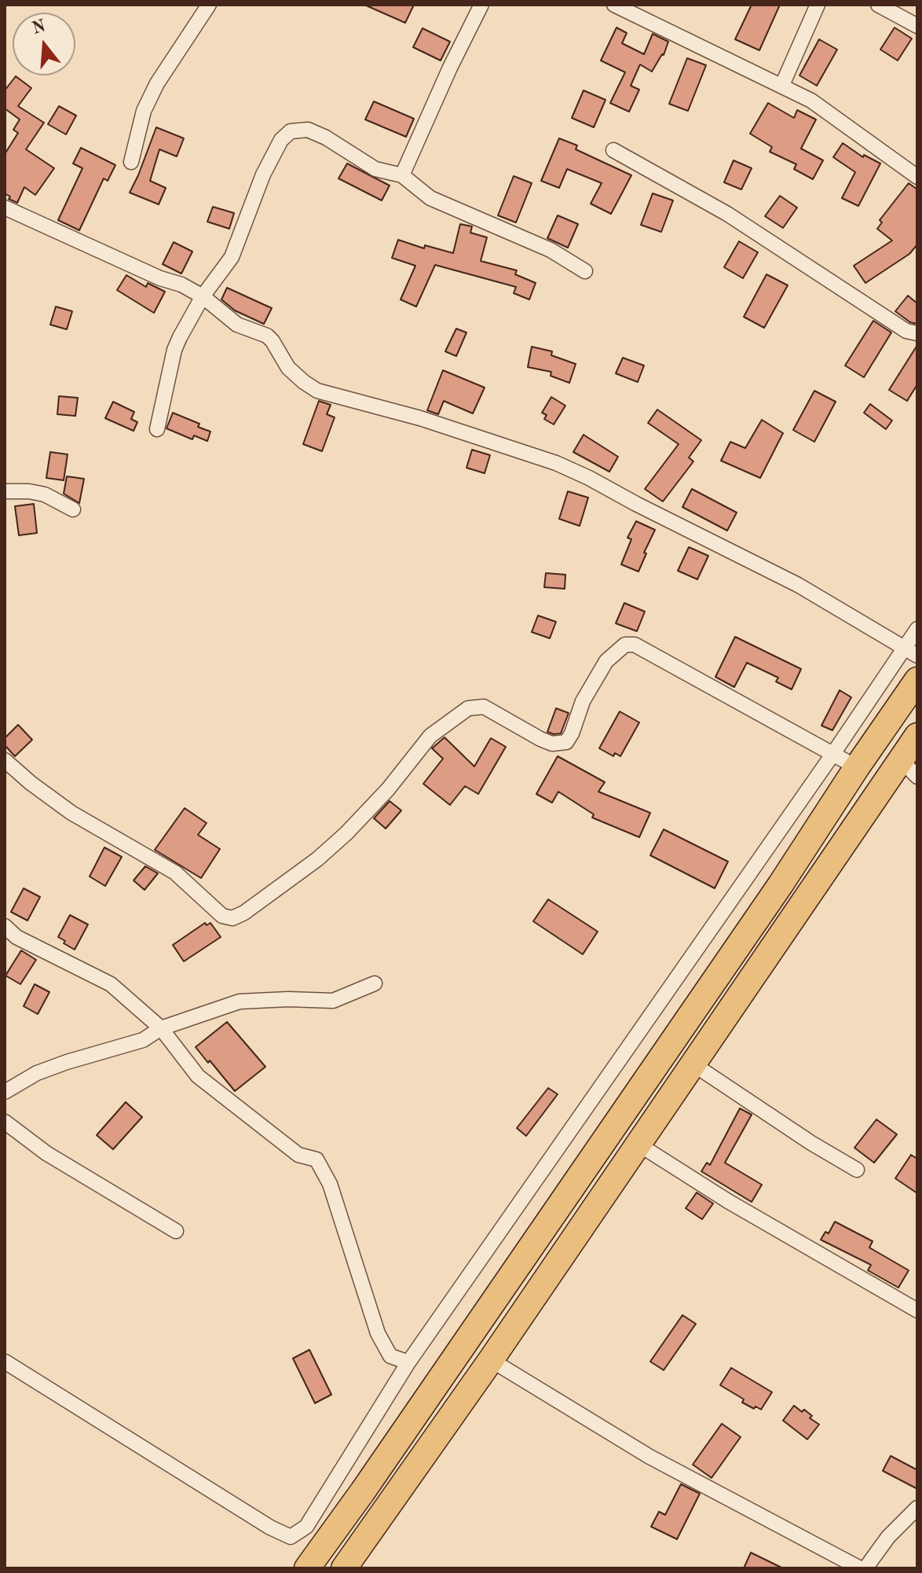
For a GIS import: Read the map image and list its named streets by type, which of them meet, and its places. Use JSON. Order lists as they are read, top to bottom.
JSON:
{
  "north": "top"
}
